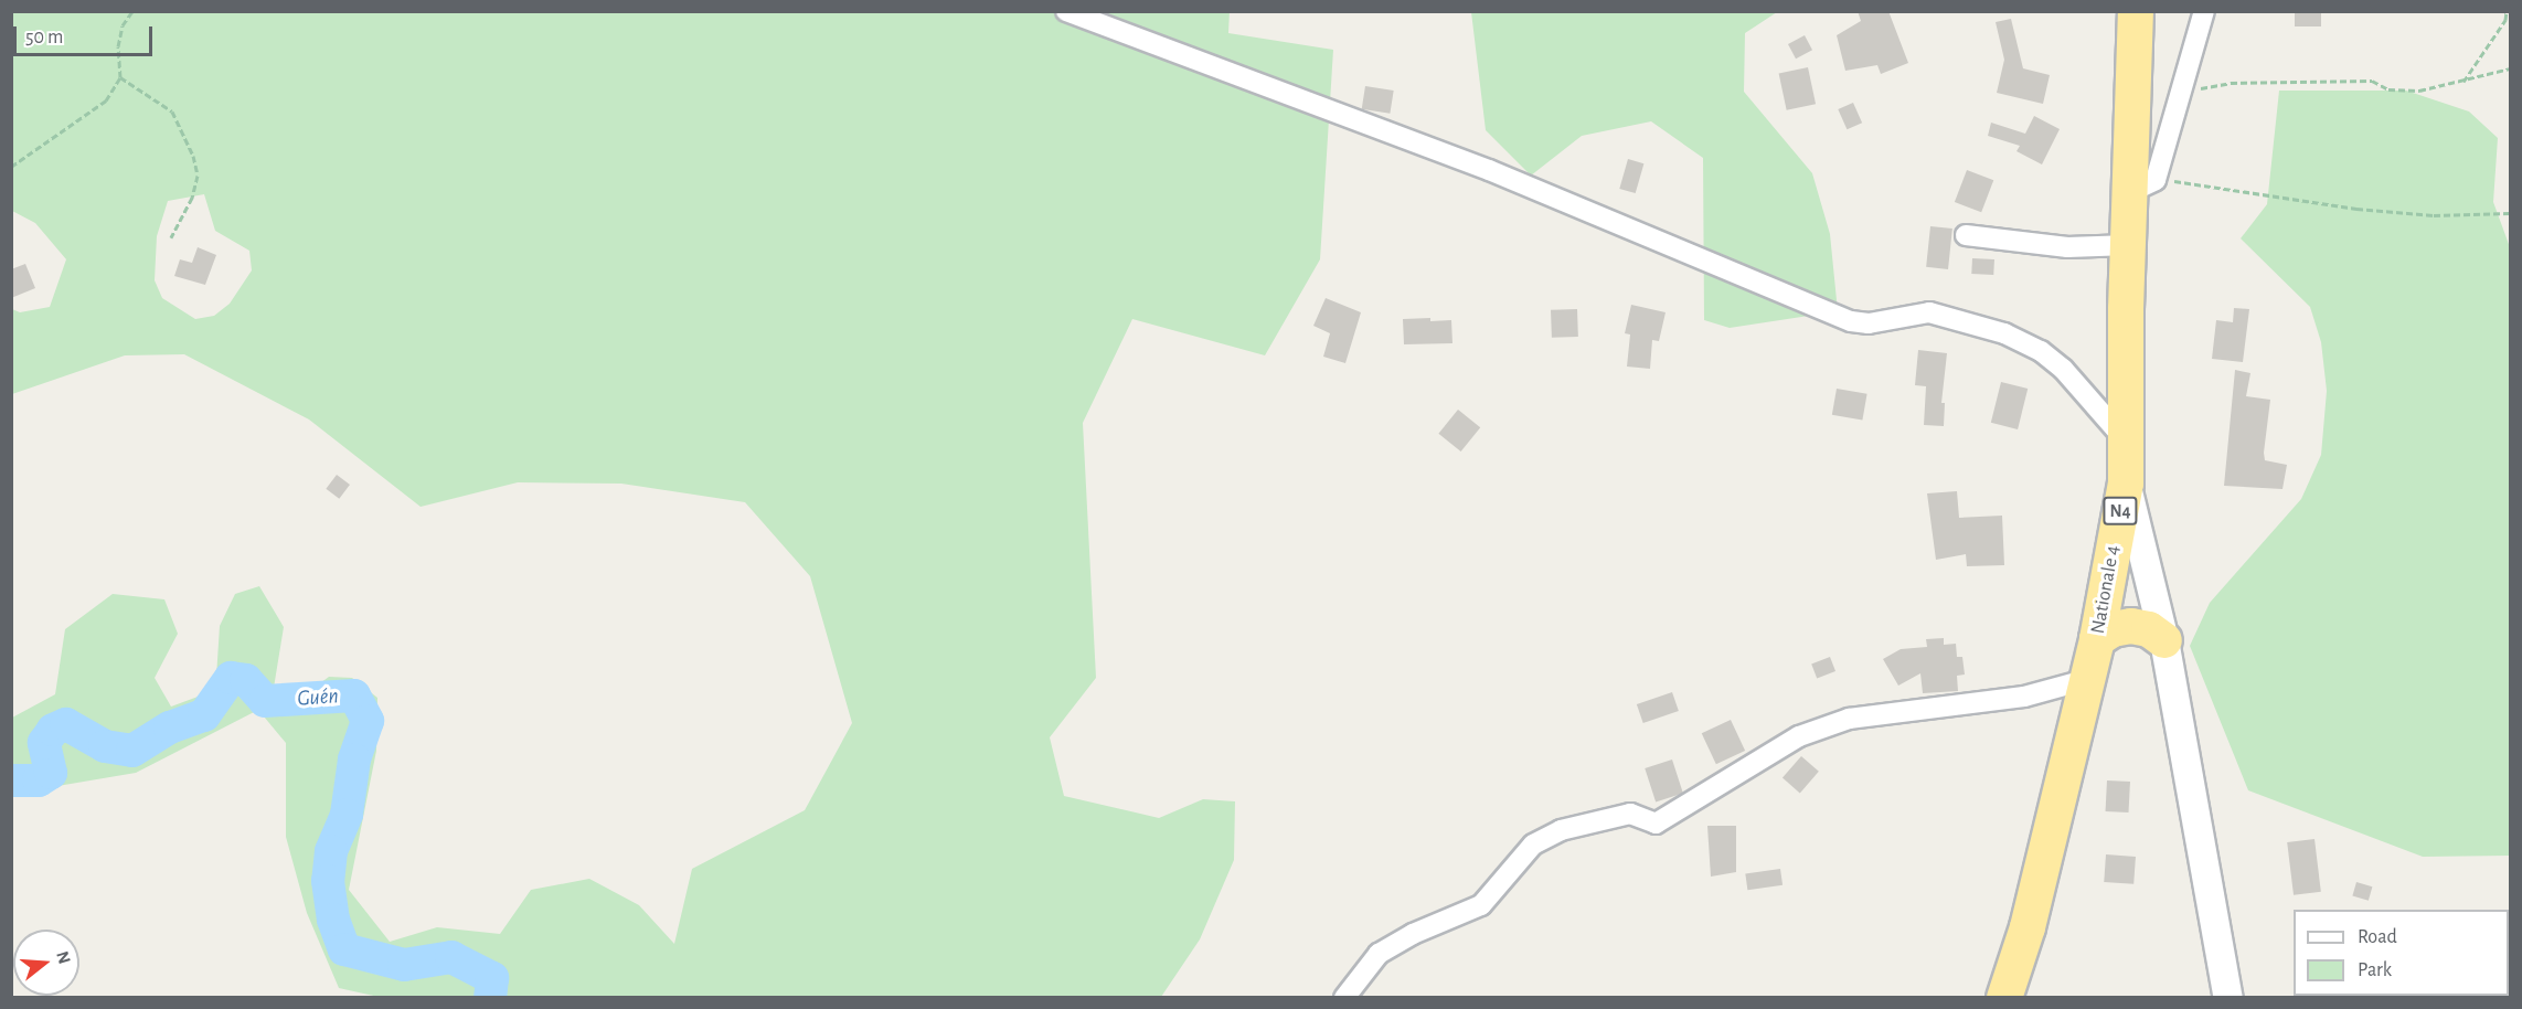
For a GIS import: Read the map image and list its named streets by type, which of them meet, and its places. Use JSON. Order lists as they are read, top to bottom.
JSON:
{
  "streets": {
    "highway": ["N4", "Nationale 4"]
  },
  "water": ["Guén"],
  "legend": ["Road", "Park"],
  "scale_bar": "50 m",
  "north": "right"
}
